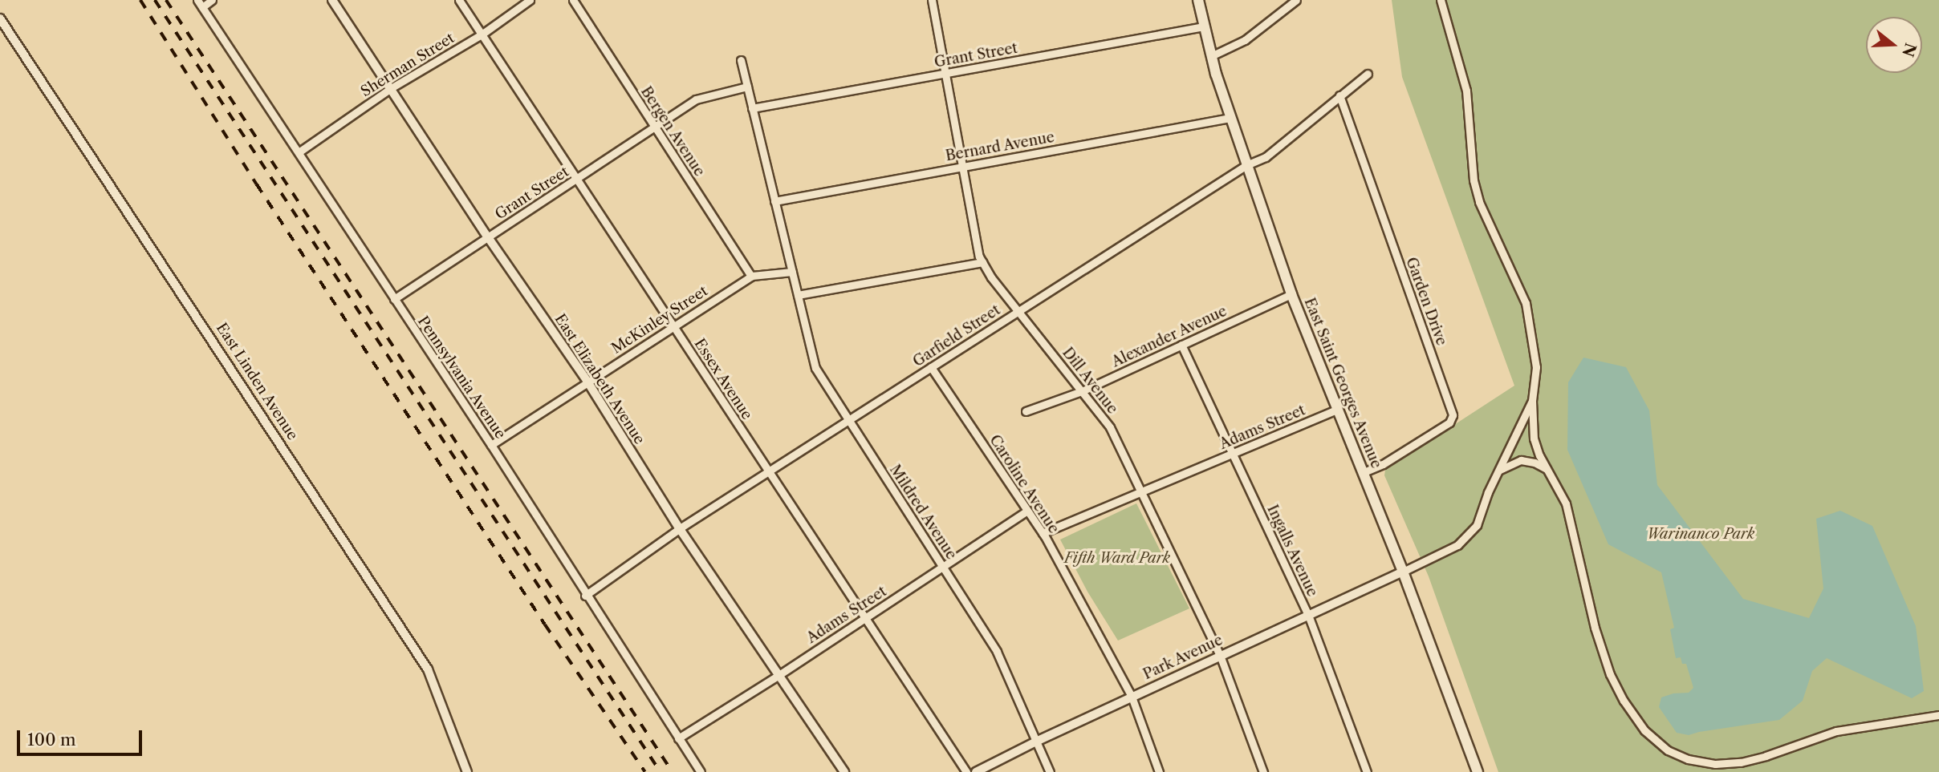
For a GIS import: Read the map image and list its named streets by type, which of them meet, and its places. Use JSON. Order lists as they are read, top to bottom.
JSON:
{
  "streets": {
    "main road": ["East Saint Georges Avenue"],
    "street": [
      "Grant Street",
      "Sherman Street",
      "Bergen Avenue",
      "Bernard Avenue",
      "Garden Drive",
      "McKinley Street",
      "Garfield Street",
      "Alexander Avenue",
      "Pennsylvania Avenue",
      "East Elizabeth Avenue",
      "Essex Avenue",
      "Dill Avenue",
      "East Linden Avenue",
      "Adams Street",
      "Caroline Avenue",
      "Mildred Avenue",
      "Ingalls Avenue",
      "Park Avenue"
    ]
  },
  "crossings": [
    ["Grant Street", "Bergen Avenue"],
    ["Grant Street", "Pennsylvania Avenue"],
    ["Grant Street", "East Elizabeth Avenue"],
    ["Grant Street", "Essex Avenue"],
    ["Grant Street", "Dill Avenue"],
    ["Grant Street", "East Saint Georges Avenue"],
    ["Sherman Street", "Pennsylvania Avenue"],
    ["Sherman Street", "East Elizabeth Avenue"],
    ["Sherman Street", "Essex Avenue"],
    ["Bergen Avenue", "McKinley Street"],
    ["Bernard Avenue", "Dill Avenue"],
    ["Bernard Avenue", "East Saint Georges Avenue"],
    ["Garden Drive", "Garfield Street"],
    ["Garden Drive", "East Saint Georges Avenue"],
    ["McKinley Street", "Pennsylvania Avenue"],
    ["McKinley Street", "East Elizabeth Avenue"],
    ["McKinley Street", "Essex Avenue"],
    ["McKinley Street", "Mildred Avenue"],
    ["Garfield Street", "Pennsylvania Avenue"],
    ["Garfield Street", "East Elizabeth Avenue"],
    ["Garfield Street", "Essex Avenue"],
    ["Garfield Street", "Dill Avenue"],
    ["Garfield Street", "East Saint Georges Avenue"],
    ["Garfield Street", "Caroline Avenue"],
    ["Garfield Street", "Mildred Avenue"],
    ["Alexander Avenue", "Dill Avenue"],
    ["Alexander Avenue", "East Saint Georges Avenue"],
    ["Alexander Avenue", "Ingalls Avenue"],
    ["Pennsylvania Avenue", "Adams Street"],
    ["East Elizabeth Avenue", "Adams Street"],
    ["Essex Avenue", "Adams Street"],
    ["Dill Avenue", "Adams Street"],
    ["Dill Avenue", "Park Avenue"],
    ["East Saint Georges Avenue", "Adams Street"],
    ["East Saint Georges Avenue", "Park Avenue"],
    ["Adams Street", "Caroline Avenue"],
    ["Adams Street", "Mildred Avenue"],
    ["Adams Street", "Ingalls Avenue"],
    ["Caroline Avenue", "Park Avenue"],
    ["Mildred Avenue", "Park Avenue"],
    ["Ingalls Avenue", "Park Avenue"]
  ],
  "parks": ["Warinanco Park", "Fifth Ward Park"],
  "scale_bar": "100 m",
  "north": "right"
}
